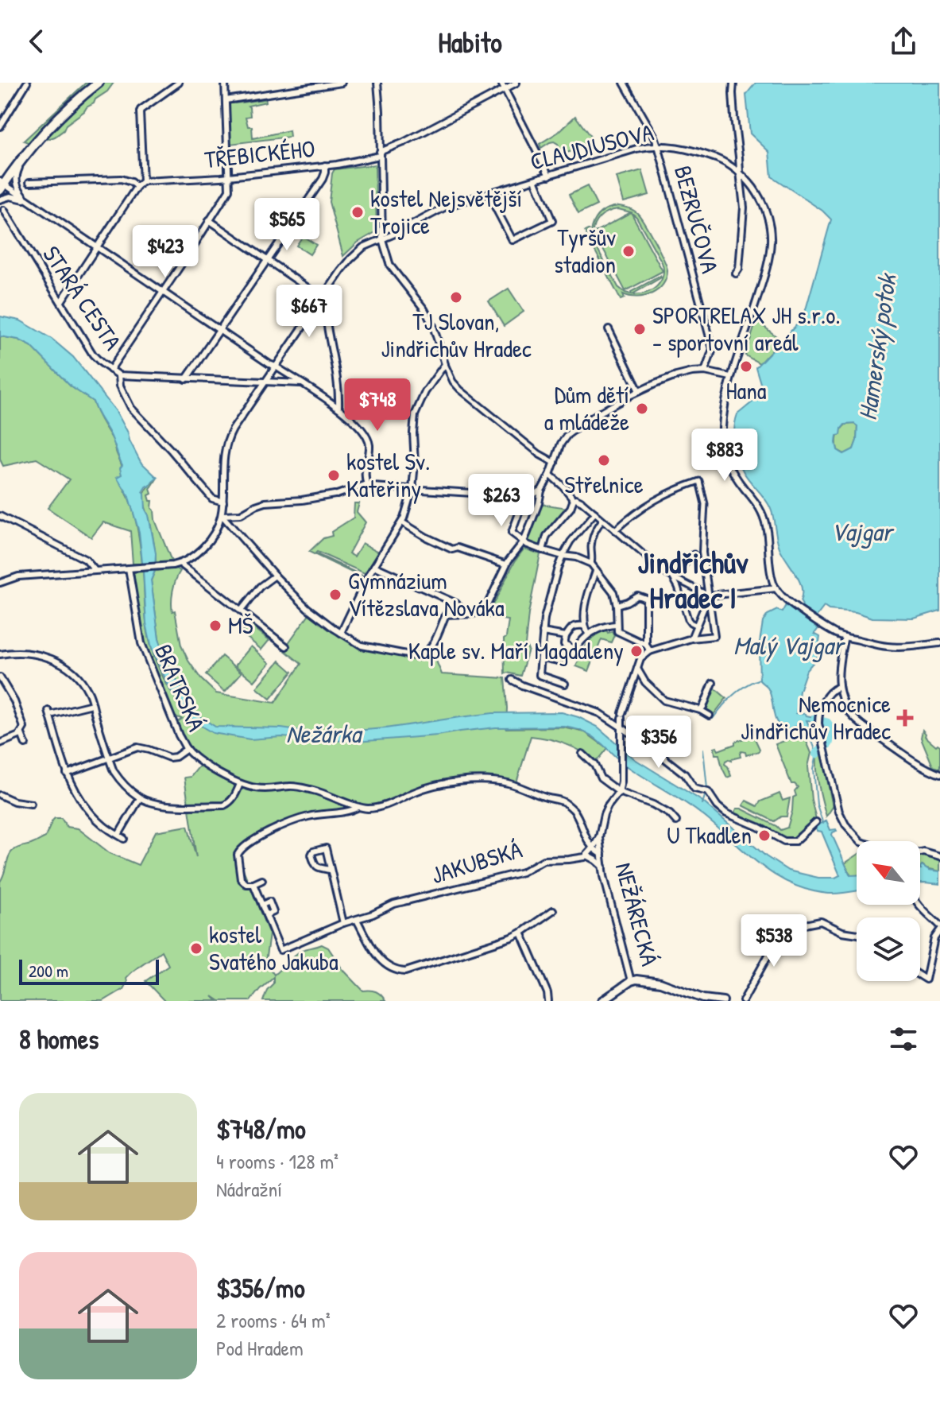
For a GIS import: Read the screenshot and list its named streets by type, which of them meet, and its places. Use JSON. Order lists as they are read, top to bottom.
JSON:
{
  "streets": {
    "street": [
      "CLAUDIUSOVA",
      "TŘEBICKÉHO",
      "BEZRUČOVA",
      "STARÁ CESTA",
      "BRATRSKÁ",
      "JAKUBSKÁ",
      "NEŽÁRECKÁ"
    ]
  },
  "crossings": [
    ["CLAUDIUSOVA", "BEZRUČOVA"],
    ["CLAUDIUSOVA", "STARÁ CESTA"],
    ["BRATRSKÁ", "JAKUBSKÁ"]
  ],
  "districts": ["Jindřichův Hradec I"],
  "water": [
    "Hamerský potok",
    "Vajgar",
    "Malý Vajgar",
    "Nežárka"
  ],
  "places": {
    "other": [
      "kostel Nejsvětější Trojice",
      "Tyršův stadion",
      "TJ Slovan, Jindřichův Hradec",
      "SPORTRELAX JH s.r.o. - sportovní areál",
      "Hana",
      "Dům dětí a mládeže",
      "Střelnice",
      "kostel Sv. Kateřiny",
      "Gymnázium Vítězslava Nováka",
      "MŠ",
      "Kaple sv. Maří Magdaleny",
      "U Tkadlen",
      "kostel Svatého Jakuba"
    ],
    "health": ["Nemocnice Jindřichův Hradec"]
  },
  "scale_bar": "200 m",
  "north": "top left",
  "page": {
    "header": "Habito",
    "price": [
      "$565",
      "$423",
      "$667",
      "$748",
      "$883",
      "$263",
      "$356",
      "$538"
    ],
    "scale": "200 m",
    "heading": "8 homes",
    "list": [
      {
        "name": "$748/mo",
        "note": "4 rooms · 128 m² · Nádražní"
      },
      {
        "name": "$356/mo",
        "note": "2 rooms · 64 m² · Pod Hradem"
      }
    ]
  }
}
